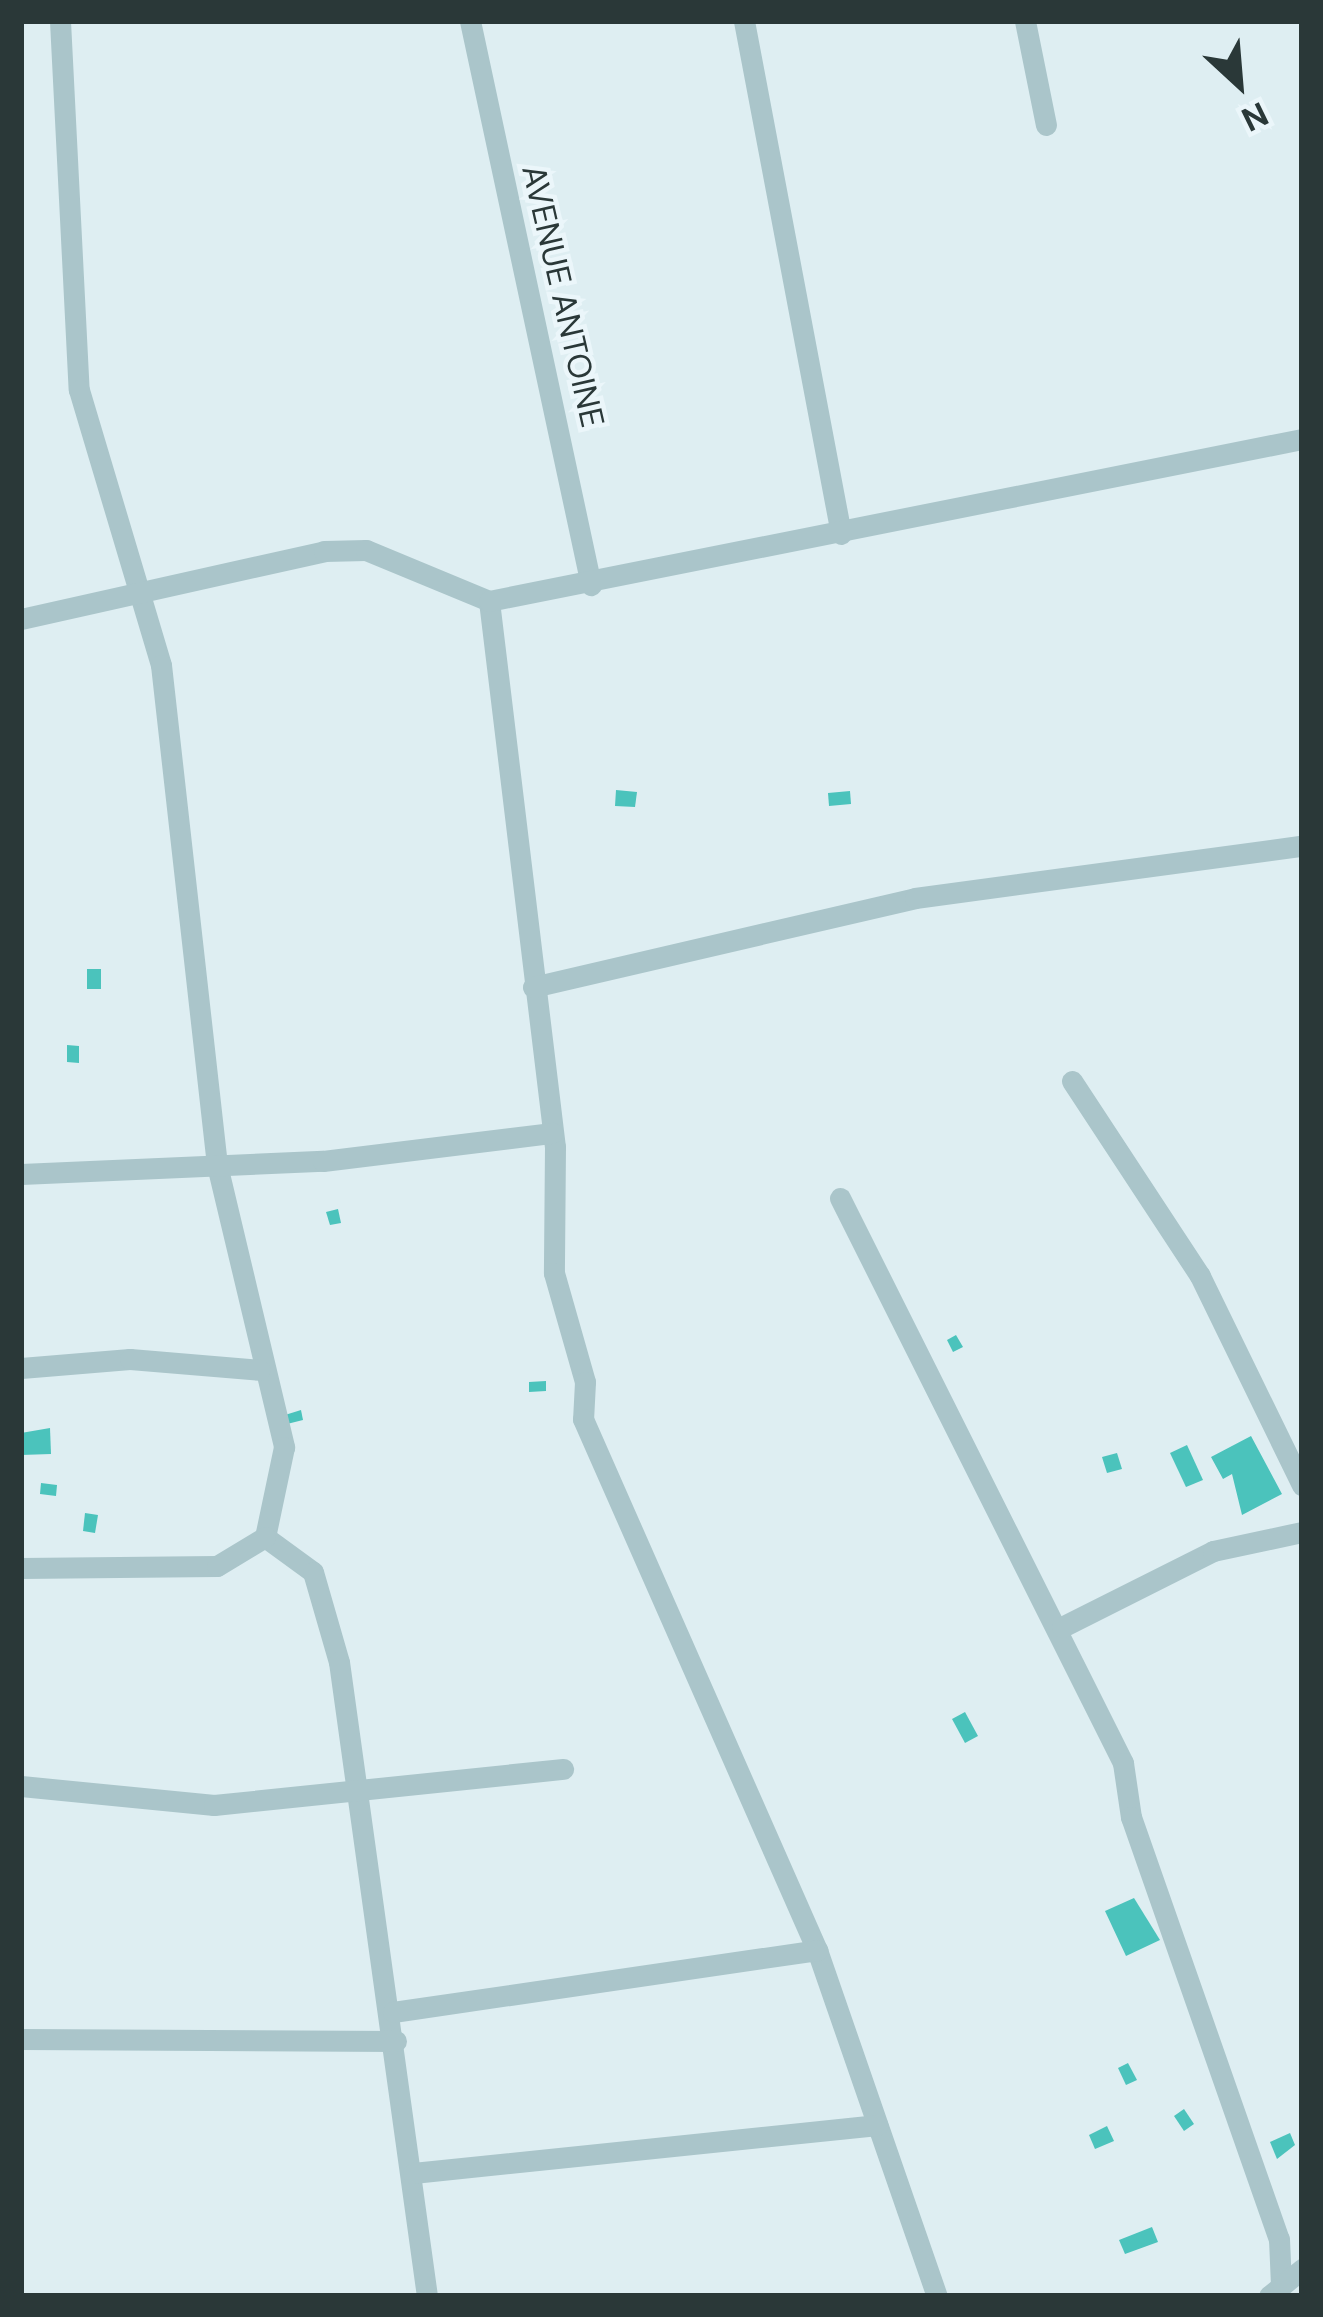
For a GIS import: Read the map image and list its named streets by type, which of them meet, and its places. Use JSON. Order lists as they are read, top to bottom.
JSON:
{
  "streets": {
    "street": ["AVENUE ANTOINE"]
  },
  "north": "bottom right"
}
